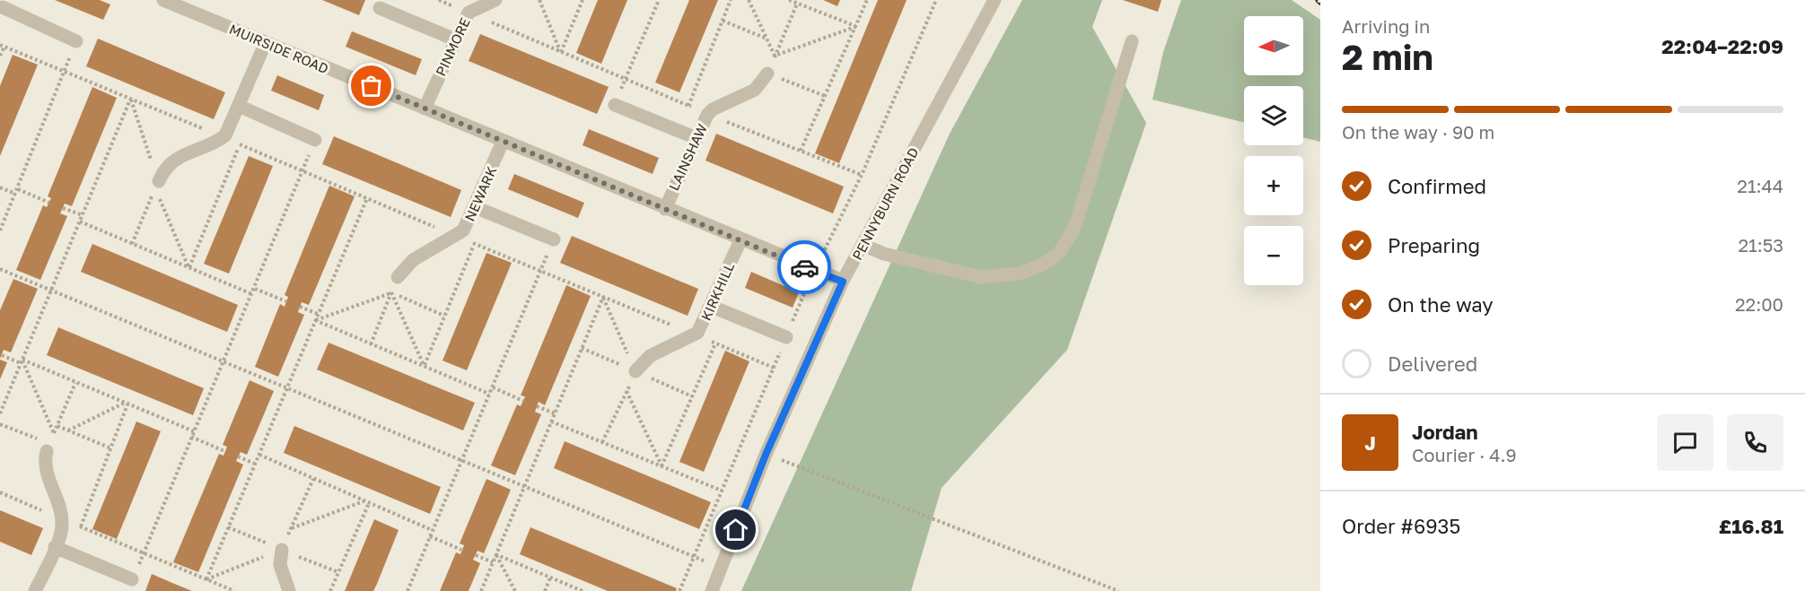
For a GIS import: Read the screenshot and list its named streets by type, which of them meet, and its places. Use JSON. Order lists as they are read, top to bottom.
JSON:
{
  "streets": {
    "street": [
      "PINMORE",
      "MUIRSIDE ROAD",
      "LAINSHAW",
      "NEWARK",
      "PENNYBURN ROAD",
      "KIRKHILL"
    ]
  },
  "crossings": [
    ["PINMORE", "MUIRSIDE ROAD"],
    ["MUIRSIDE ROAD", "LAINSHAW"],
    ["MUIRSIDE ROAD", "NEWARK"],
    ["MUIRSIDE ROAD", "PENNYBURN ROAD"],
    ["MUIRSIDE ROAD", "KIRKHILL"]
  ],
  "north": "left",
  "page": {
    "heading": ["2 min", "Arriving in", "22:04–22:09"],
    "panel": [
      "Jordan",
      "Courier · 4.9",
      "Order #6935",
      "£16.81"
    ],
    "map_buttons": ["+", "−"],
    "bar": "On the way · 90 m",
    "list": [
      ["Confirmed", "21:44"],
      ["Preparing", "21:53"],
      ["On the way", "22:00"],
      "Delivered"
    ],
    "round": "J"
  }
}
